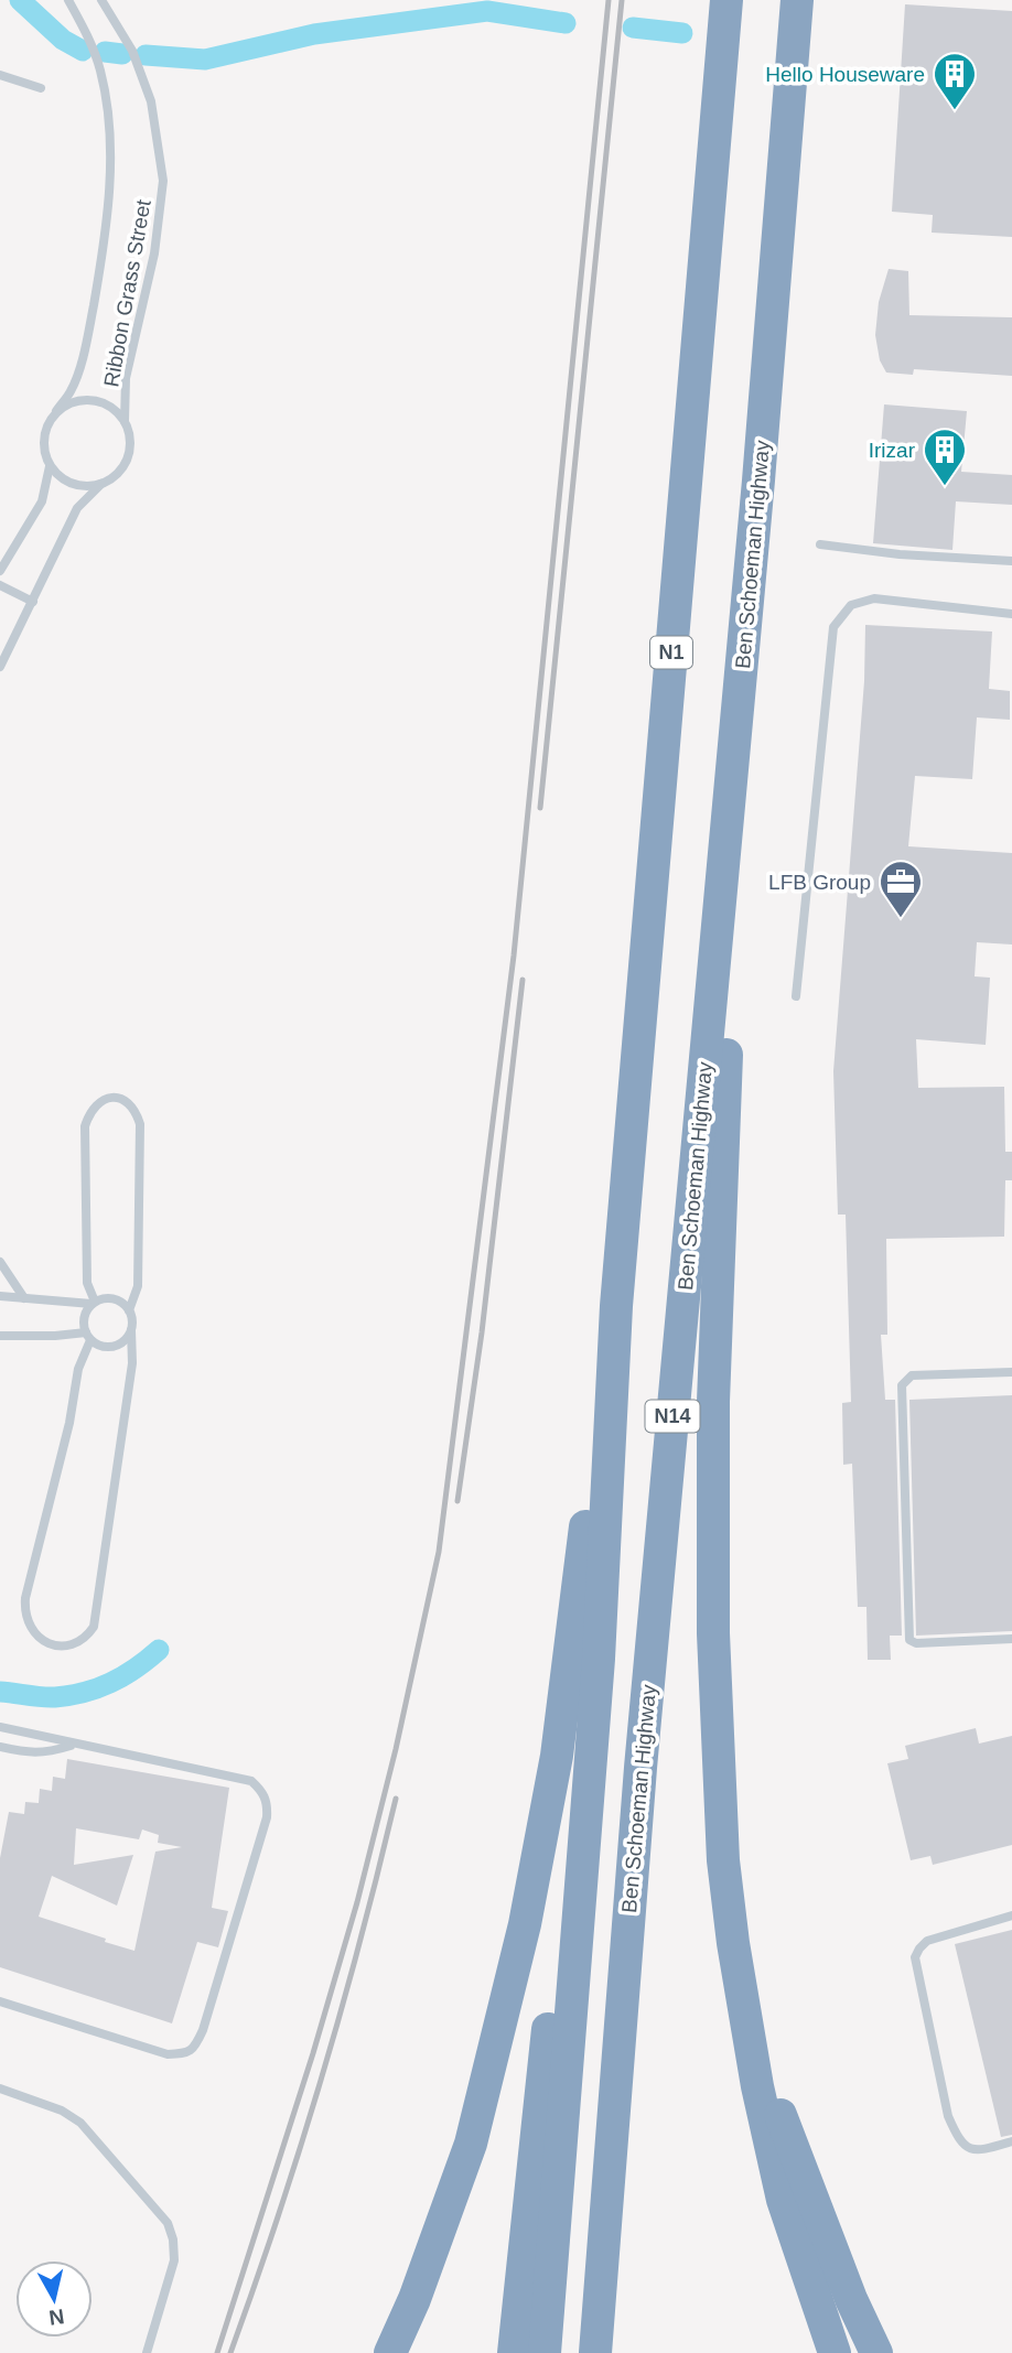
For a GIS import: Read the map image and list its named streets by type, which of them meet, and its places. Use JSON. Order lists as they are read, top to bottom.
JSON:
{
  "streets": {
    "highway": ["Ben Schoeman Highway", "N1", "N14"],
    "lane": ["Ribbon Grass Street"]
  },
  "places": {
    "building": ["Hello Houseware", "Irizar"],
    "office": ["LFB Group"]
  },
  "north": "bottom"
}
